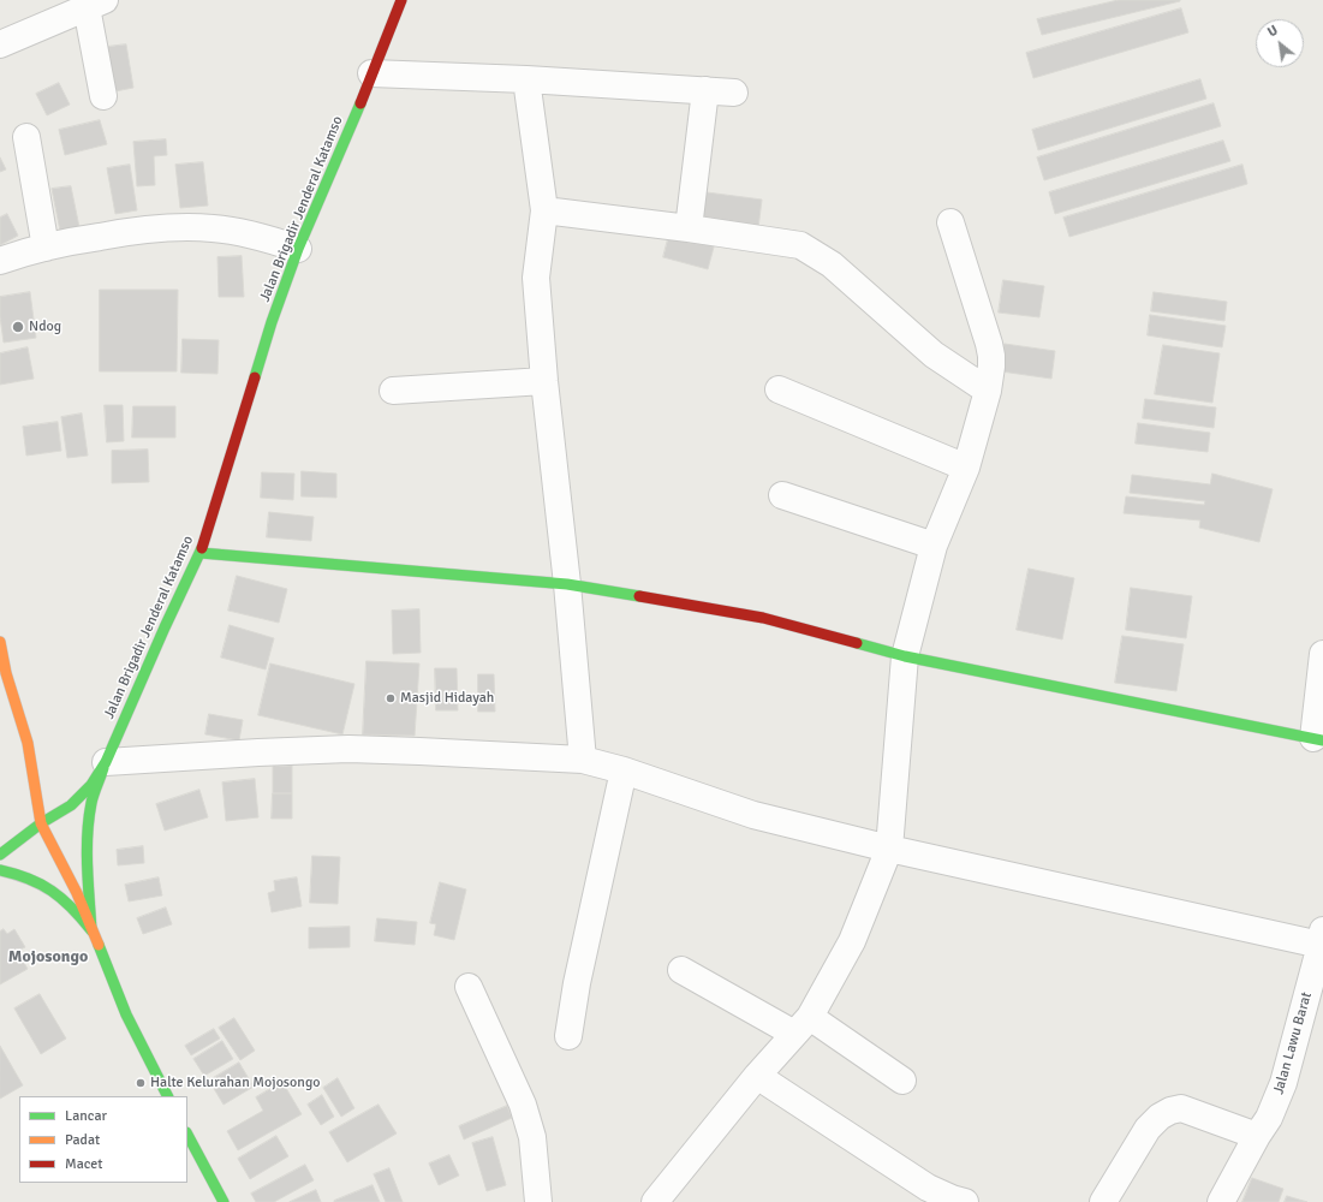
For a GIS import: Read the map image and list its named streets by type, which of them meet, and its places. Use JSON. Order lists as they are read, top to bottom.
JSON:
{
  "streets": {
    "main road": ["Jalan Brigadir Jenderal Katamso"],
    "street": ["Jalan Lawu Barat"]
  },
  "districts": ["Mojosongo"],
  "places": ["Ndog", "Masjid Hidayah", "Halte Kelurahan Mojosongo"],
  "legend": ["Lancar", "Padat", "Macet"],
  "north": "top left"
}
